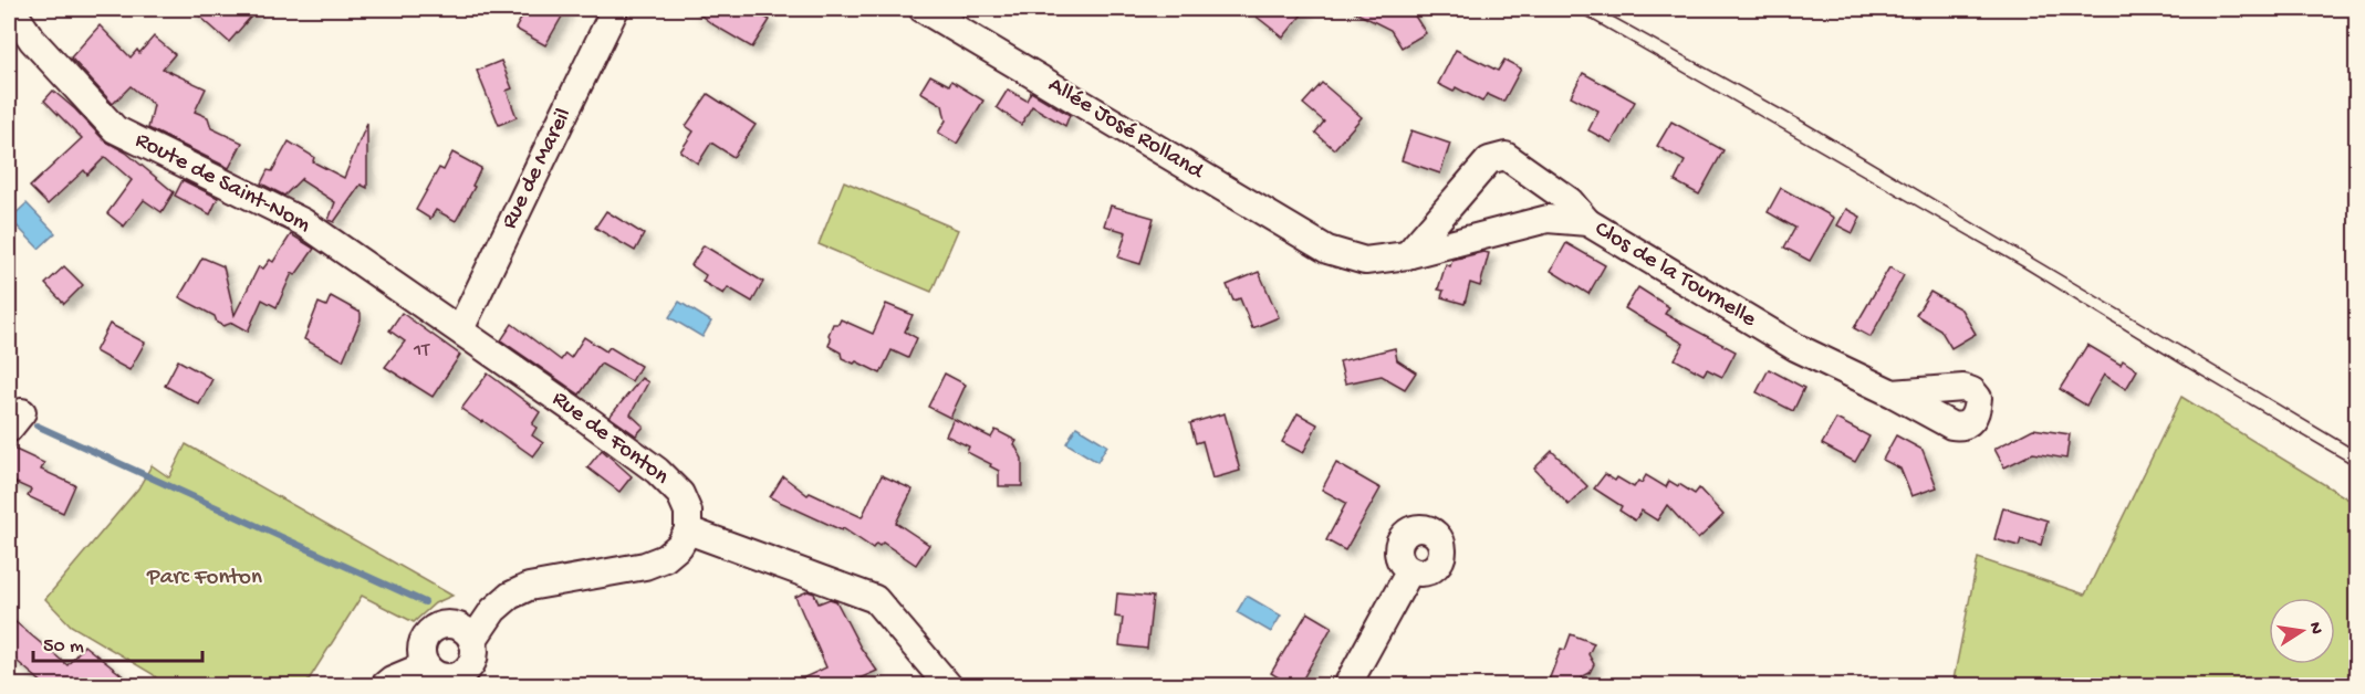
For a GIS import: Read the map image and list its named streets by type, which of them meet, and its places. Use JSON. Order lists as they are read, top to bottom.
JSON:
{
  "streets": {
    "street": [
      "Allée José Rolland",
      "Rue de Mareil",
      "Route de Saint-Nom",
      "Clos de la Tournelle",
      "Rue de Fonton"
    ]
  },
  "crossings": [
    ["Allée José Rolland", "Clos de la Tournelle"],
    ["Rue de Mareil", "Route de Saint-Nom"],
    ["Rue de Mareil", "Rue de Fonton"],
    ["Route de Saint-Nom", "Rue de Fonton"]
  ],
  "parks": ["Parc Fonton"],
  "house_numbers": ["1T"],
  "scale_bar": "50 m",
  "north": "right"
}
